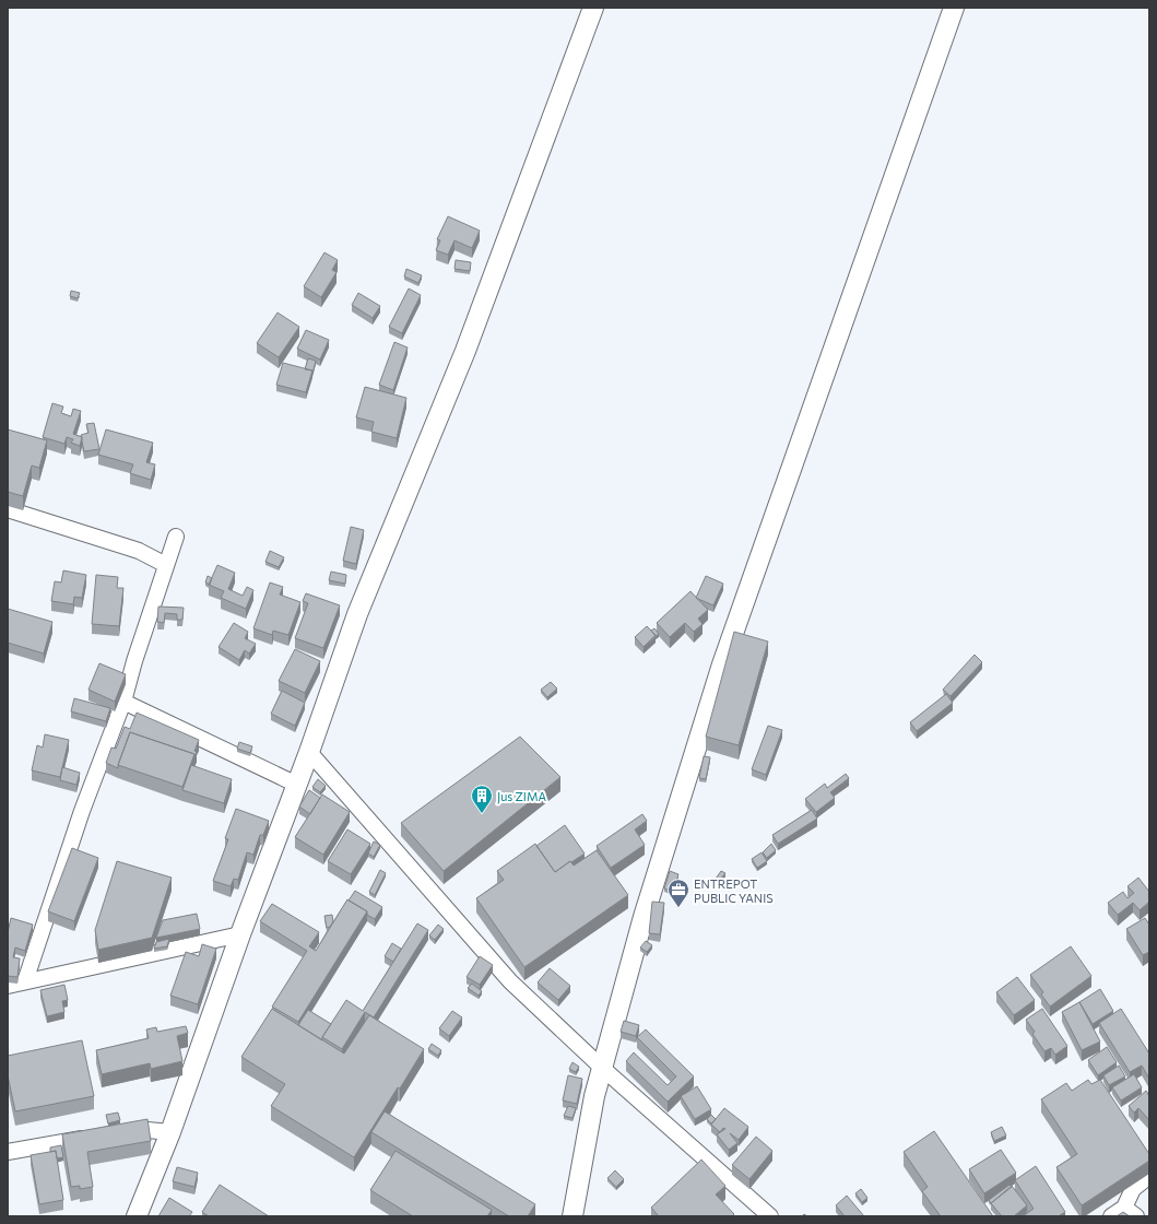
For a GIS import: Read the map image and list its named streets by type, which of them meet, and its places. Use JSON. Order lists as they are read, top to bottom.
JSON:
{
  "places": {
    "building": ["Jus ZIMA"],
    "office": ["ENTREPOT PUBLIC YANIS"]
  }
}
